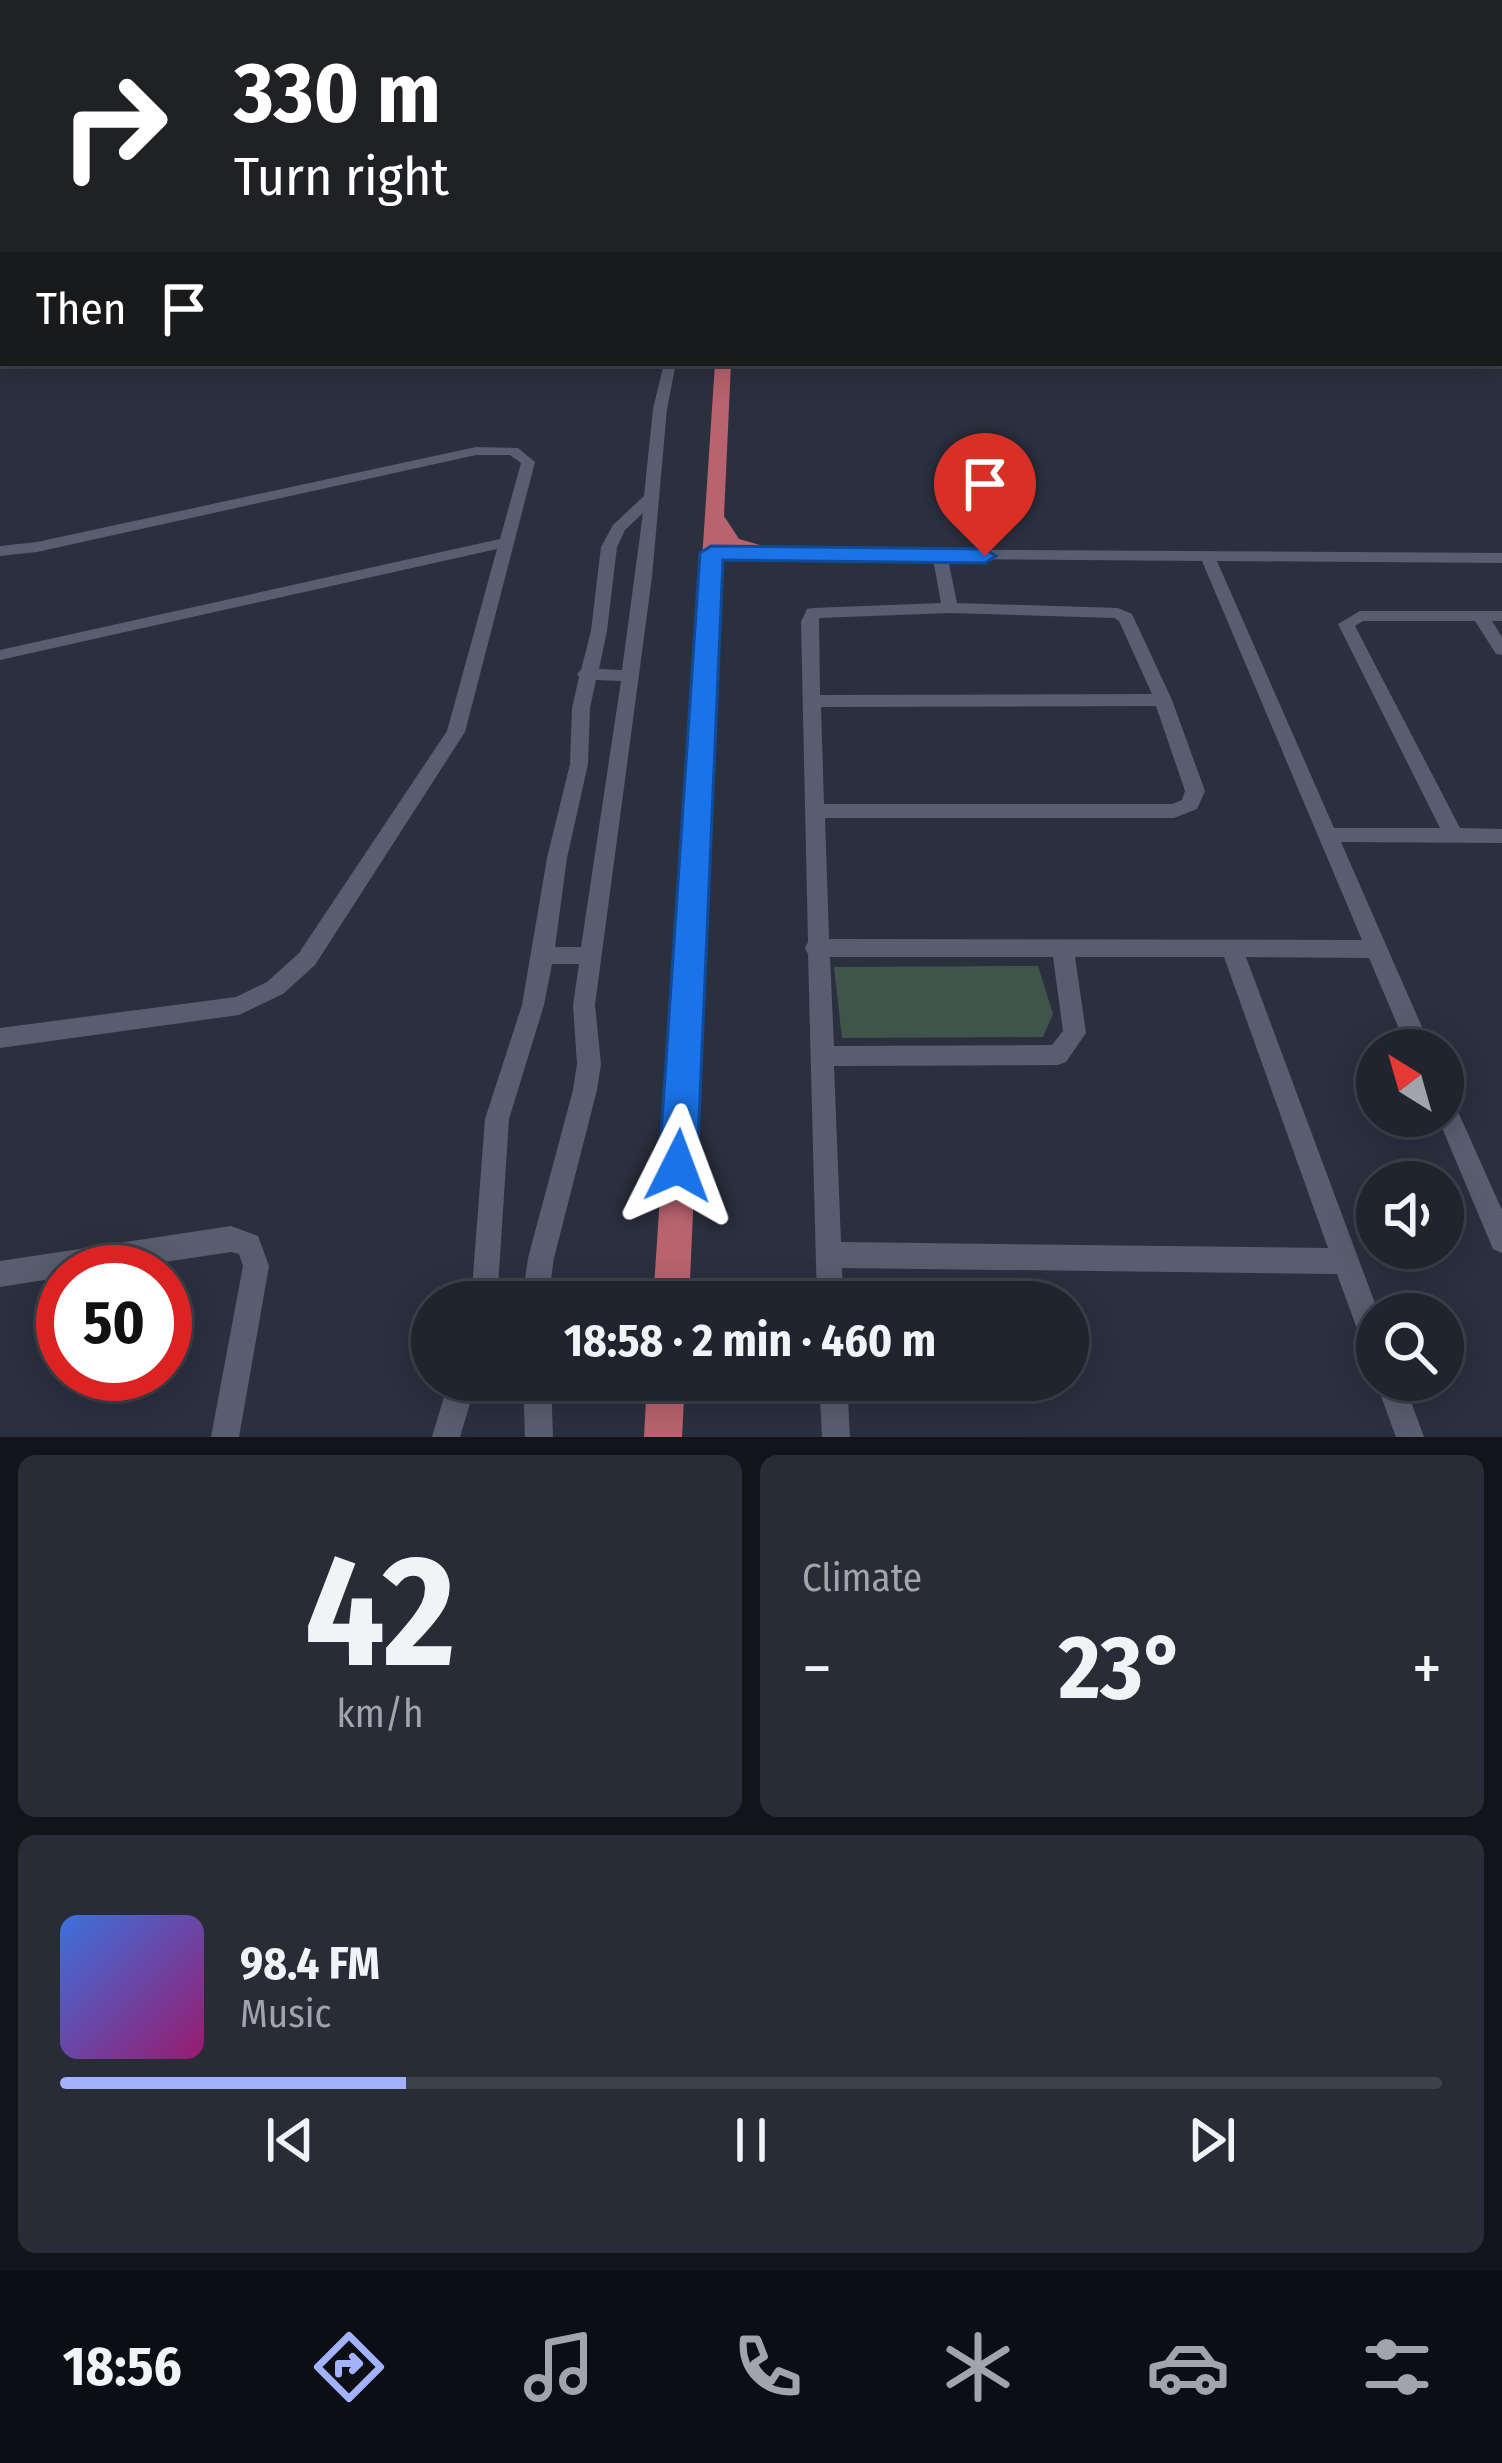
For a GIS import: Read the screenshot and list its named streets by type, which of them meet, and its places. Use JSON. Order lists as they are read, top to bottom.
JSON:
{
  "north": "top left",
  "page": {
    "turn": ["330 m", "Turn right"],
    "then": "Then",
    "limit": "50",
    "trip": "18:58 · 2 min · 460 m",
    "tile": [
      ["42", "km/h"],
      "Climate"
    ],
    "heat": ["−", "23°", "+"],
    "song": ["98.4 FM", "Music"],
    "tabs": "18:56"
  }
}
